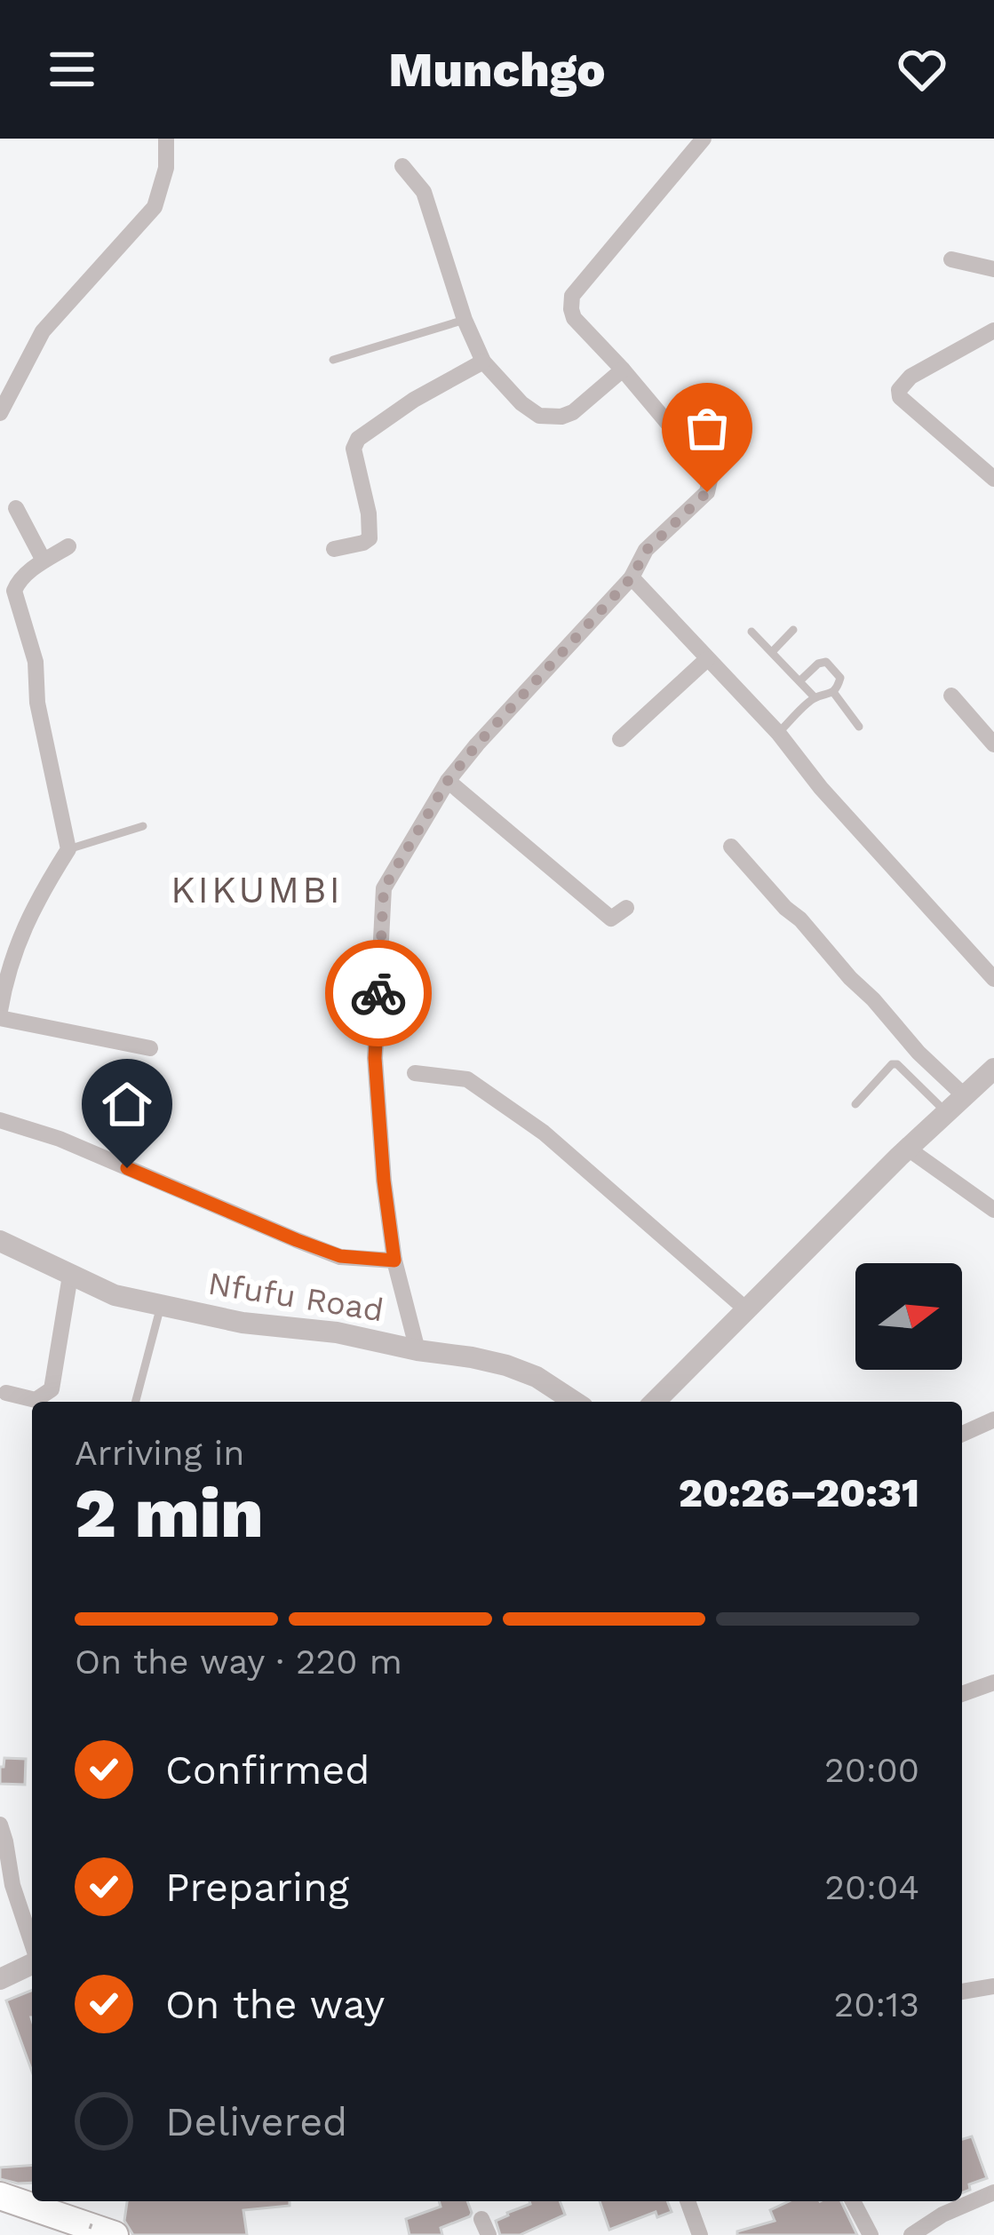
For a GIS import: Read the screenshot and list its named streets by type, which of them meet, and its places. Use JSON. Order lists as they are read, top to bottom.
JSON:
{
  "streets": {
    "street": ["Nfufu Road"]
  },
  "districts": ["KIKUMBI"],
  "north": "right",
  "page": {
    "header": "Munchgo",
    "heading": ["2 min", "Arriving in", "20:26–20:31"],
    "bar": "On the way · 220 m",
    "list": [
      ["Confirmed", "20:00"],
      ["Preparing", "20:04"],
      ["On the way", "20:13"],
      "Delivered"
    ]
  }
}
